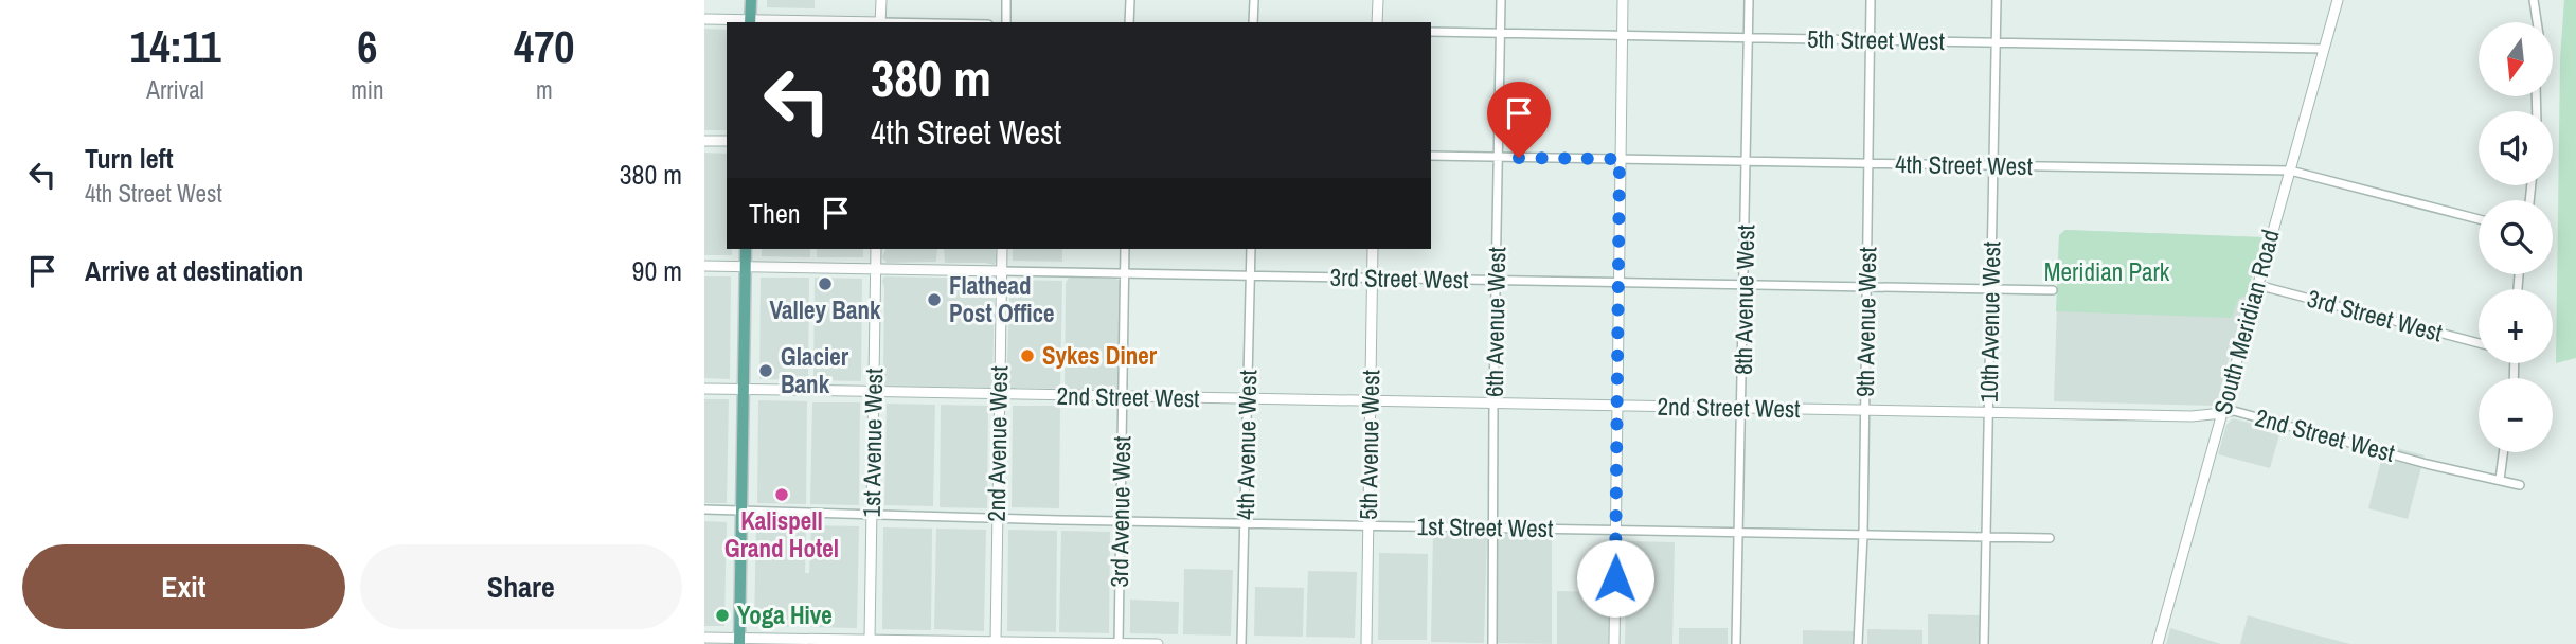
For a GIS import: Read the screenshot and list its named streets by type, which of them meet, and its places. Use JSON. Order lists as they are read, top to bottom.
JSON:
{
  "streets": {
    "street": [
      "5th Street West",
      "4th Street West",
      "3rd Street West",
      "8th Avenue West",
      "6th Avenue West",
      "9th Avenue West",
      "10th Avenue West",
      "South Meridian Road",
      "2nd Street West",
      "1st Avenue West",
      "2nd Avenue West",
      "4th Avenue West",
      "5th Avenue West",
      "3rd Avenue West",
      "1st Street West"
    ]
  },
  "crossings": [
    ["5th Street West", "8th Avenue West"],
    ["5th Street West", "6th Avenue West"],
    ["5th Street West", "9th Avenue West"],
    ["5th Street West", "10th Avenue West"],
    ["5th Street West", "South Meridian Road"],
    ["4th Street West", "8th Avenue West"],
    ["4th Street West", "6th Avenue West"],
    ["4th Street West", "9th Avenue West"],
    ["4th Street West", "10th Avenue West"],
    ["4th Street West", "South Meridian Road"],
    ["3rd Street West", "8th Avenue West"],
    ["3rd Street West", "6th Avenue West"],
    ["3rd Street West", "9th Avenue West"],
    ["3rd Street West", "10th Avenue West"],
    ["3rd Street West", "South Meridian Road"],
    ["3rd Street West", "1st Avenue West"],
    ["3rd Street West", "2nd Avenue West"],
    ["3rd Street West", "4th Avenue West"],
    ["3rd Street West", "5th Avenue West"],
    ["3rd Street West", "3rd Avenue West"],
    ["8th Avenue West", "2nd Street West"],
    ["8th Avenue West", "1st Street West"],
    ["6th Avenue West", "2nd Street West"],
    ["6th Avenue West", "1st Street West"],
    ["9th Avenue West", "2nd Street West"],
    ["9th Avenue West", "1st Street West"],
    ["10th Avenue West", "2nd Street West"],
    ["10th Avenue West", "1st Street West"],
    ["South Meridian Road", "2nd Street West"],
    ["2nd Street West", "1st Avenue West"],
    ["2nd Street West", "2nd Avenue West"],
    ["2nd Street West", "4th Avenue West"],
    ["2nd Street West", "5th Avenue West"],
    ["2nd Street West", "3rd Avenue West"],
    ["1st Avenue West", "1st Street West"],
    ["2nd Avenue West", "1st Street West"],
    ["4th Avenue West", "1st Street West"],
    ["5th Avenue West", "1st Street West"],
    ["3rd Avenue West", "1st Street West"]
  ],
  "parks": ["Meridian Park"],
  "places": [
    "Valley Bank",
    "Flathead Post Office",
    "Sykes Diner",
    "Glacier Bank",
    "Kalispell Grand Hotel",
    "Yoga Hive"
  ],
  "north": "bottom",
  "page": {
    "eta": [
      "14:11",
      "Arrival",
      "6",
      "min",
      "470",
      "m"
    ],
    "map_buttons": ["+", "−"],
    "turn": ["380 m", "4th Street West"],
    "list": [
      {
        "name": "Turn left",
        "note": "4th Street West",
        "value": "380 m"
      },
      {
        "name": "Arrive at destination",
        "value": "90 m"
      }
    ],
    "then": "Then",
    "buttons": ["Exit", "Share"]
  }
}
